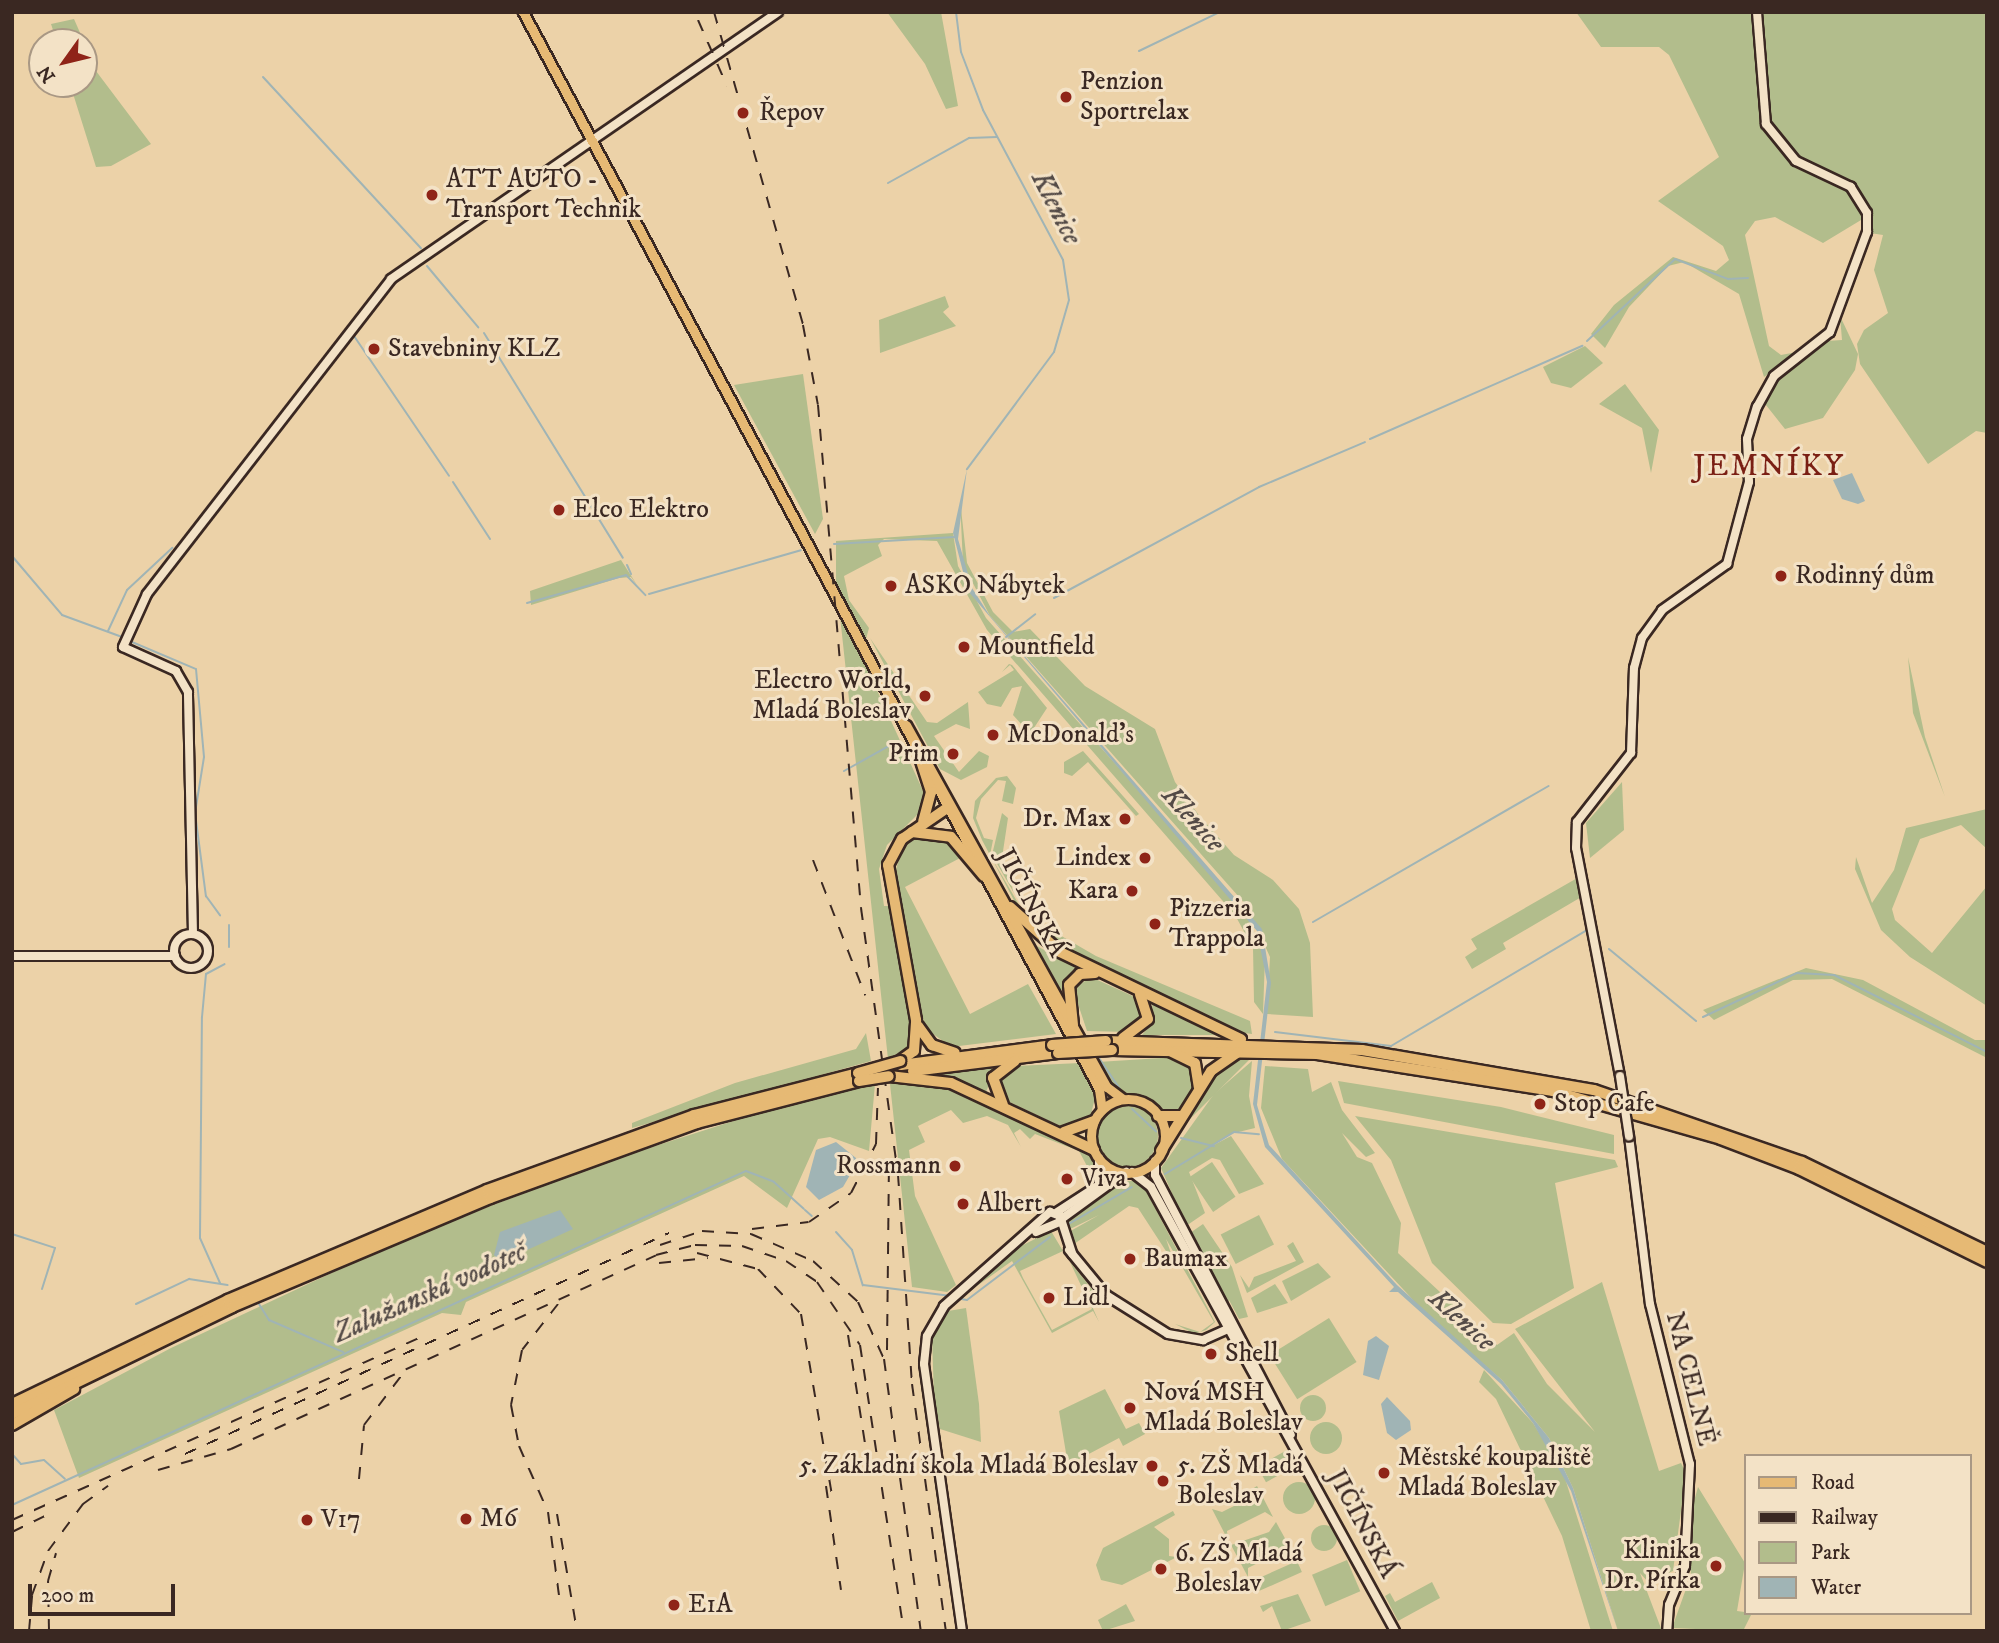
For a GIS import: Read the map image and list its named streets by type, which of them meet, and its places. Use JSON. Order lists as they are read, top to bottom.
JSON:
{
  "streets": {
    "main road": ["JIČÍNSKÁ"],
    "street": ["NA CELNĚ"]
  },
  "districts": ["JEMNÍKY"],
  "water": ["Klenice", "Zalužanská vodoteč"],
  "places": [
    "Penzion Sportrelax",
    "Řepov",
    "ATT AUTO - Transport Technik",
    "Stavebniny KLZ",
    "Elco Elektro",
    "Rodinný dům",
    "ASKO Nábytek",
    "Mountfield",
    "Electro World, Mladá Boleslav",
    "McDonald's",
    "Prim",
    "Dr. Max",
    "Lindex",
    "Kara",
    "Pizzeria Trappola",
    "Stop Cafe",
    "Rossmann",
    "Viva",
    "Albert",
    "Baumax",
    "Lidl",
    "Shell",
    "Nová MSH Mladá Boleslav",
    "5. Základní škola Mladá Boleslav",
    "Městské koupaliště Mladá Boleslav",
    "5. ZŠ Mladá Boleslav",
    "M6",
    "V17",
    "Klinika Dr. Pírka",
    "6. ZŠ Mladá Boleslav",
    "E1A"
  ],
  "legend": [
    "Road",
    "Railway",
    "Park",
    "Water"
  ],
  "scale_bar": "200 m",
  "north": "bottom left"
}
